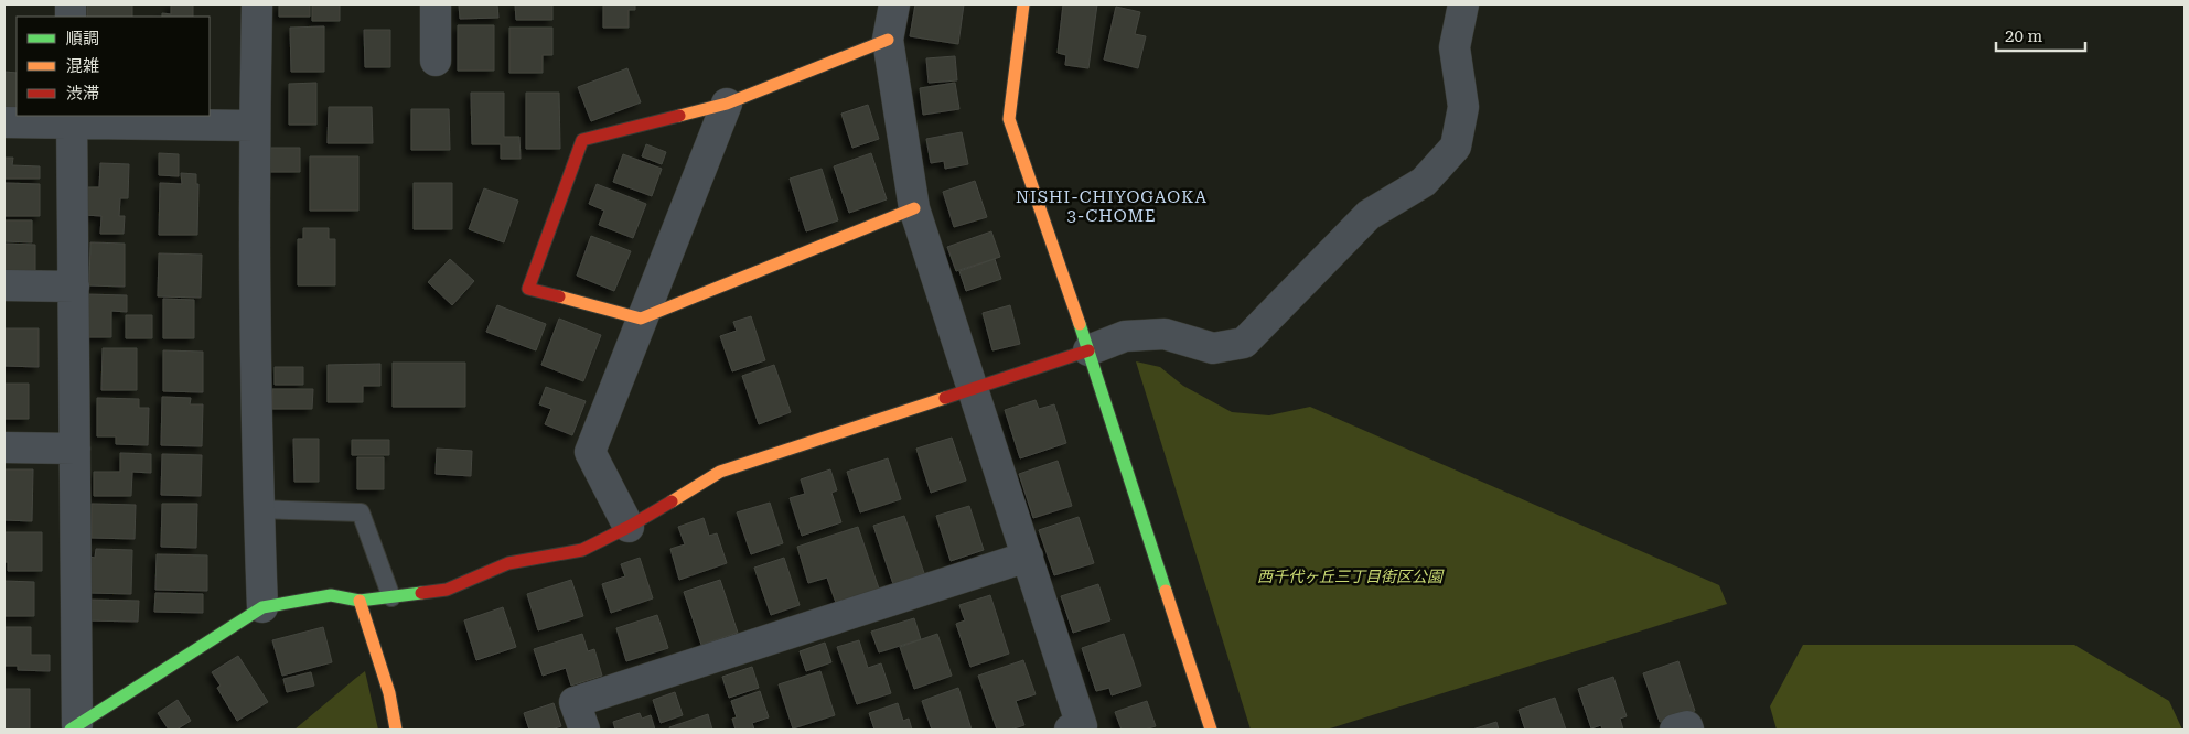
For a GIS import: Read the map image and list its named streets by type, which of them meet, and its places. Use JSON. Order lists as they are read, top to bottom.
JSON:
{
  "districts": ["NISHI-CHIYOGAOKA 3-CHOME"],
  "parks": ["西千代ヶ丘三丁目街区公園"],
  "legend": ["順調", "混雑", "渋滞"],
  "scale_bar": "20 m"
}
